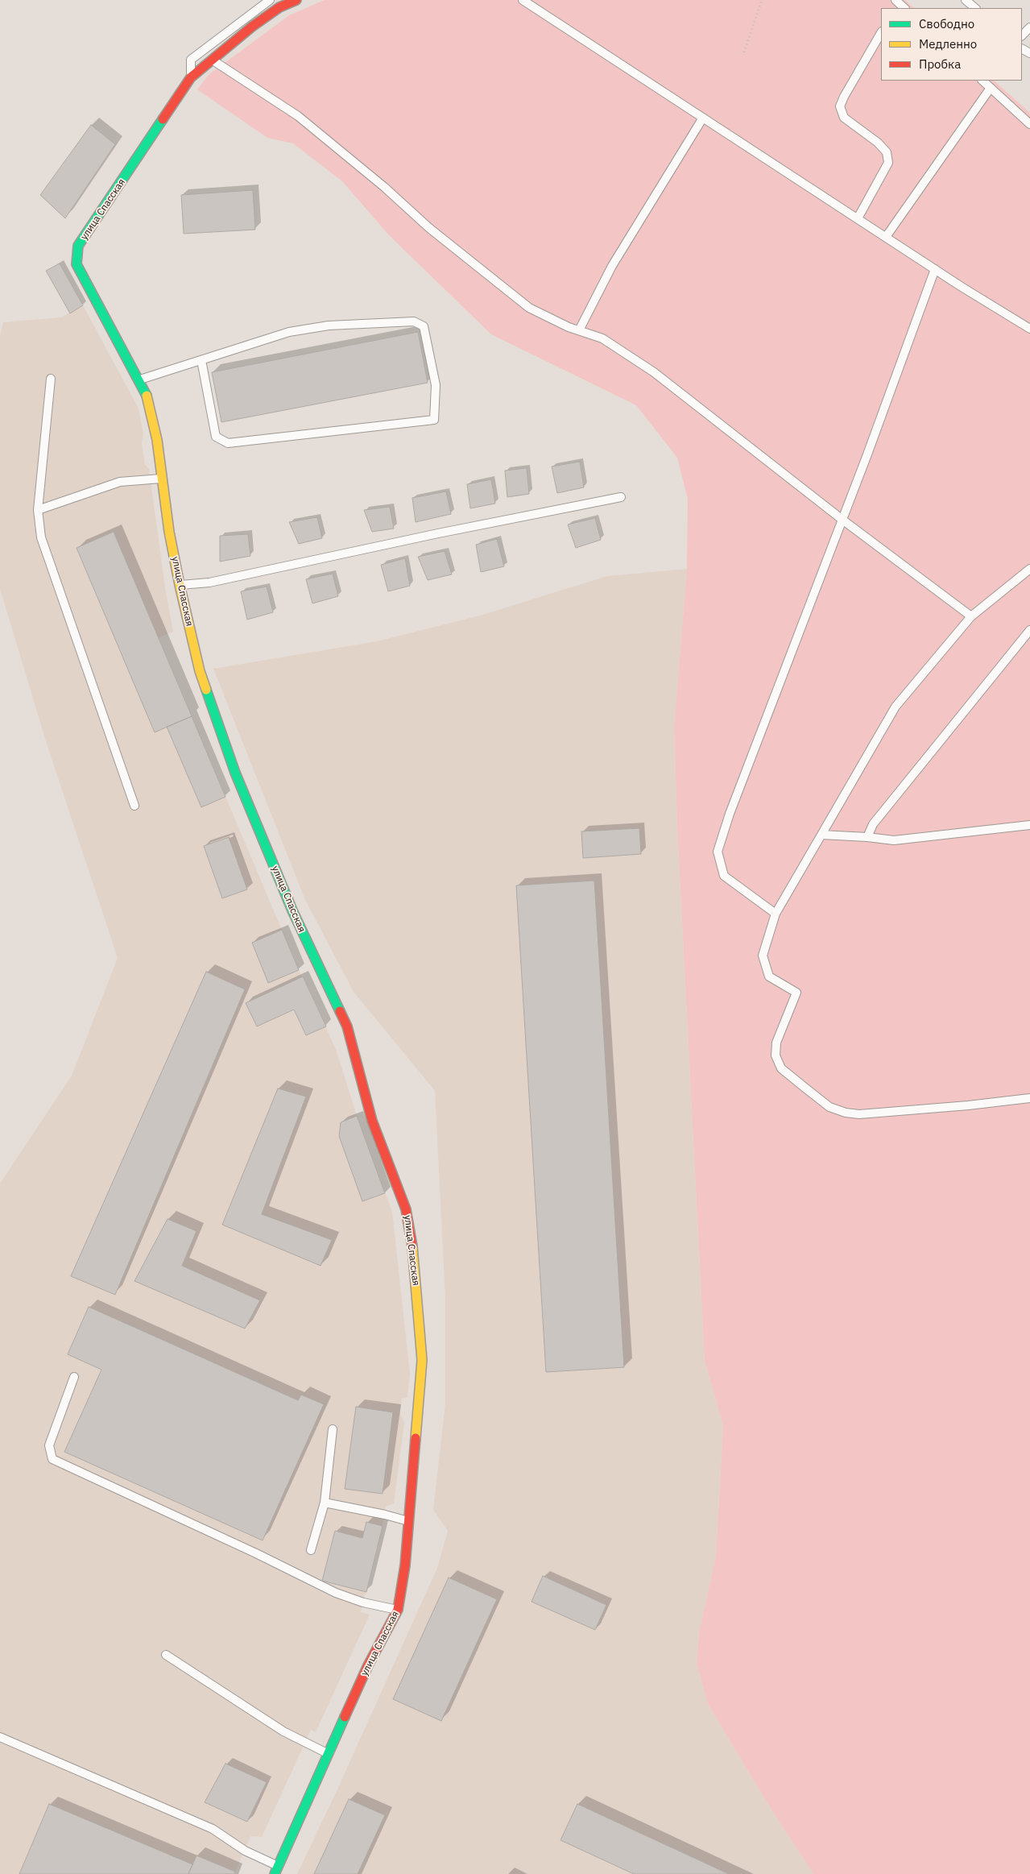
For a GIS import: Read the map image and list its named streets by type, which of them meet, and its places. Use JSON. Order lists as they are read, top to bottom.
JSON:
{
  "streets": {
    "street": ["улица Спасская"]
  },
  "legend": ["Свободно", "Медленно", "Пробка"]
}
